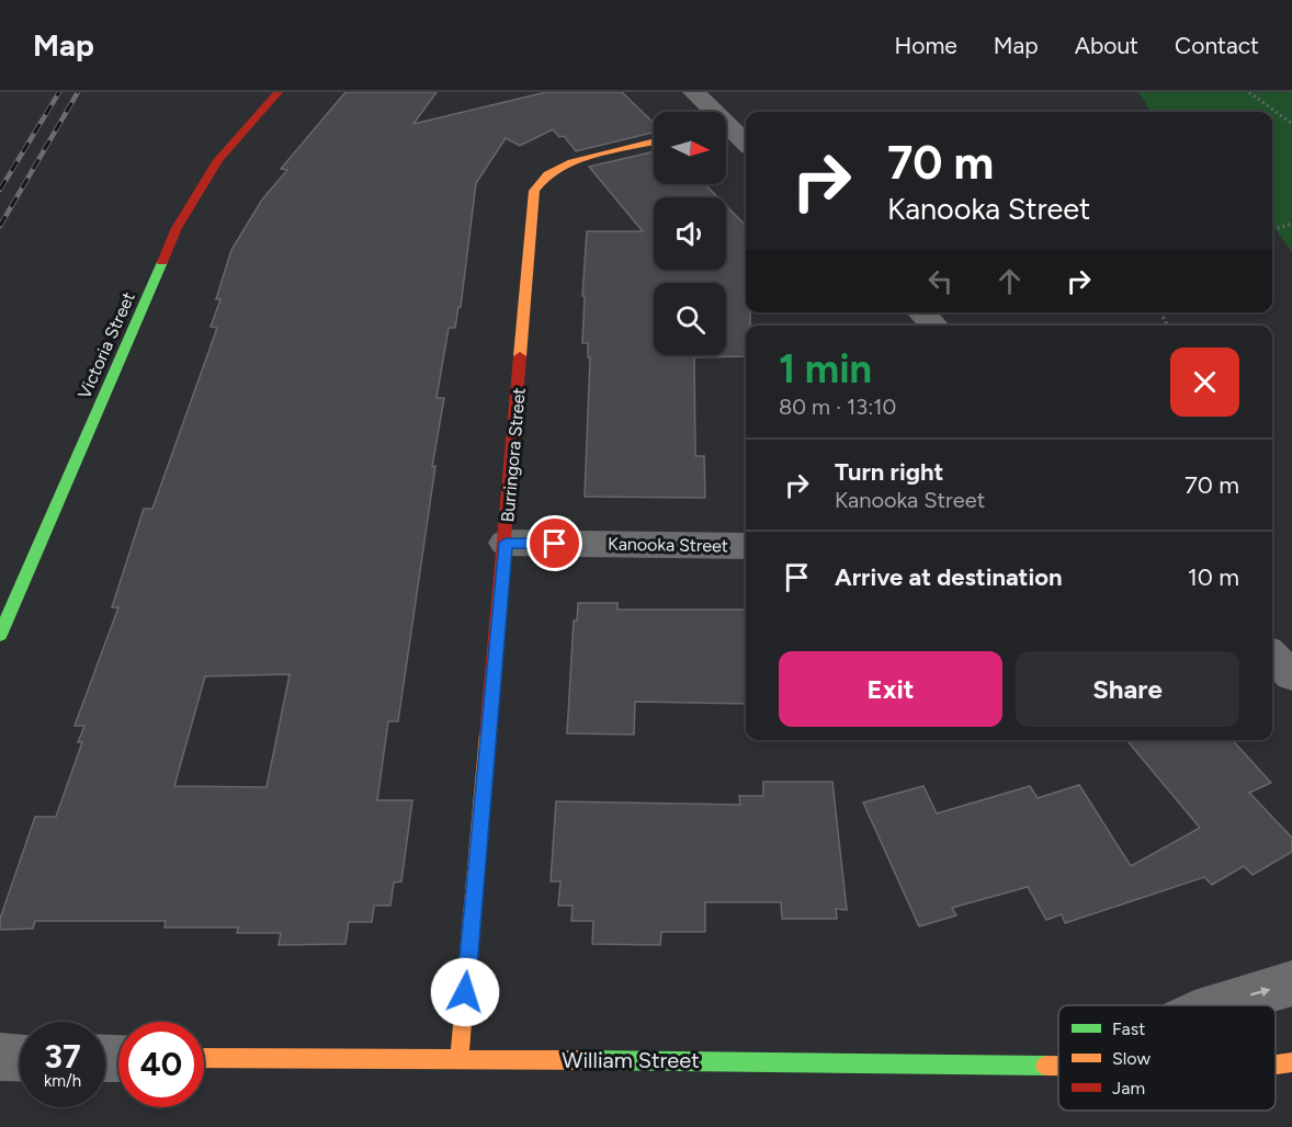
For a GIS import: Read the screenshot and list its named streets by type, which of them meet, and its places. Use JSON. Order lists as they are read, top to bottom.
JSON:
{
  "streets": {
    "street": [
      "Victoria Street",
      "Burringora Street",
      "Kanooka Street",
      "William Street"
    ]
  },
  "crossings": [
    ["Burringora Street", "Kanooka Street"],
    ["Burringora Street", "William Street"]
  ],
  "legend": ["Fast", "Slow", "Jam"],
  "north": "right",
  "page": {
    "header": "Map",
    "nav": [
      "Home",
      "Map",
      "About",
      "Contact"
    ],
    "turn": ["70 m", "Kanooka Street"],
    "heading": ["1 min", "80 m · 13:10"],
    "list": [
      {
        "name": "Turn right",
        "note": "Kanooka Street",
        "value": "70 m"
      },
      {
        "name": "Arrive at destination",
        "value": "10 m"
      }
    ],
    "buttons": ["Exit", "Share"],
    "speed": "37 km/h",
    "limit": "40"
  }
}
